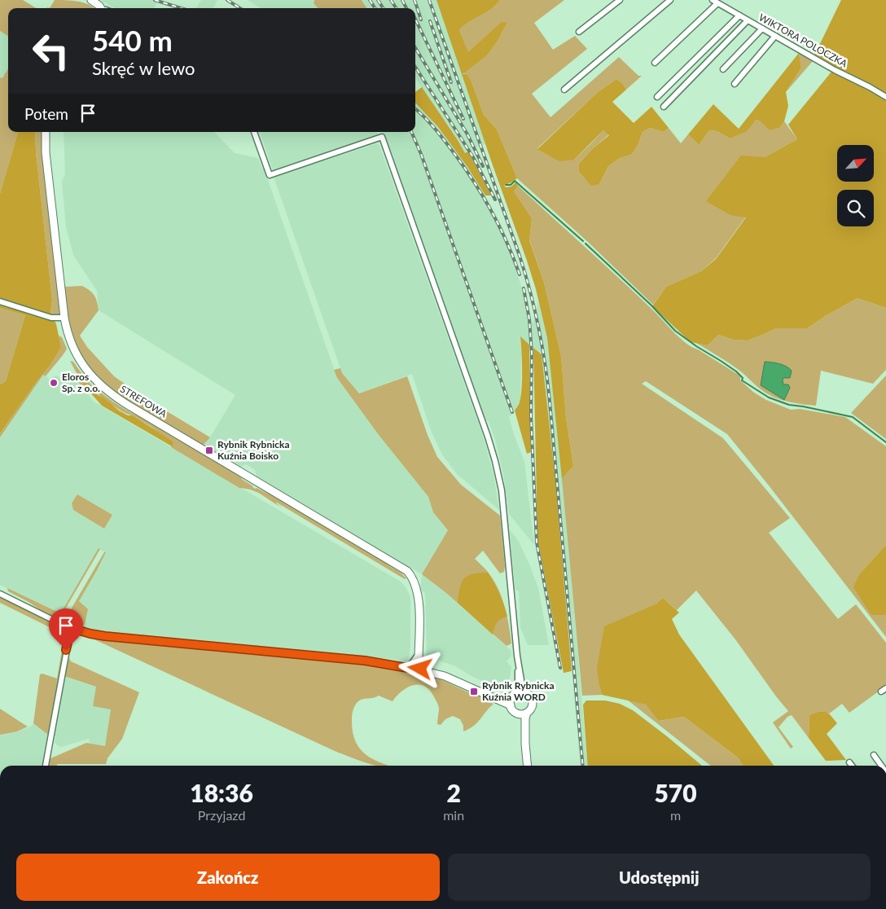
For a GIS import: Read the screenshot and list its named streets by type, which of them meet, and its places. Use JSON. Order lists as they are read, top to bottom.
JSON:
{
  "streets": {
    "street": ["WIKTORA POLOCZKA", "STREFOWA"]
  },
  "places": {
    "other": ["Eloros Sp. z o.o."],
    "transit": ["Rybnik Rybnicka Kuźnia Boisko", "Rybnik Rybnicka Kuźnia WORD"]
  },
  "north": "top right",
  "page": {
    "turn": ["540 m", "Skręć w lewo"],
    "then": "Potem",
    "eta": [
      "18:36",
      "Przyjazd",
      "2",
      "min",
      "570",
      "m"
    ],
    "buttons": ["Zakończ", "Udostępnij"]
  }
}
